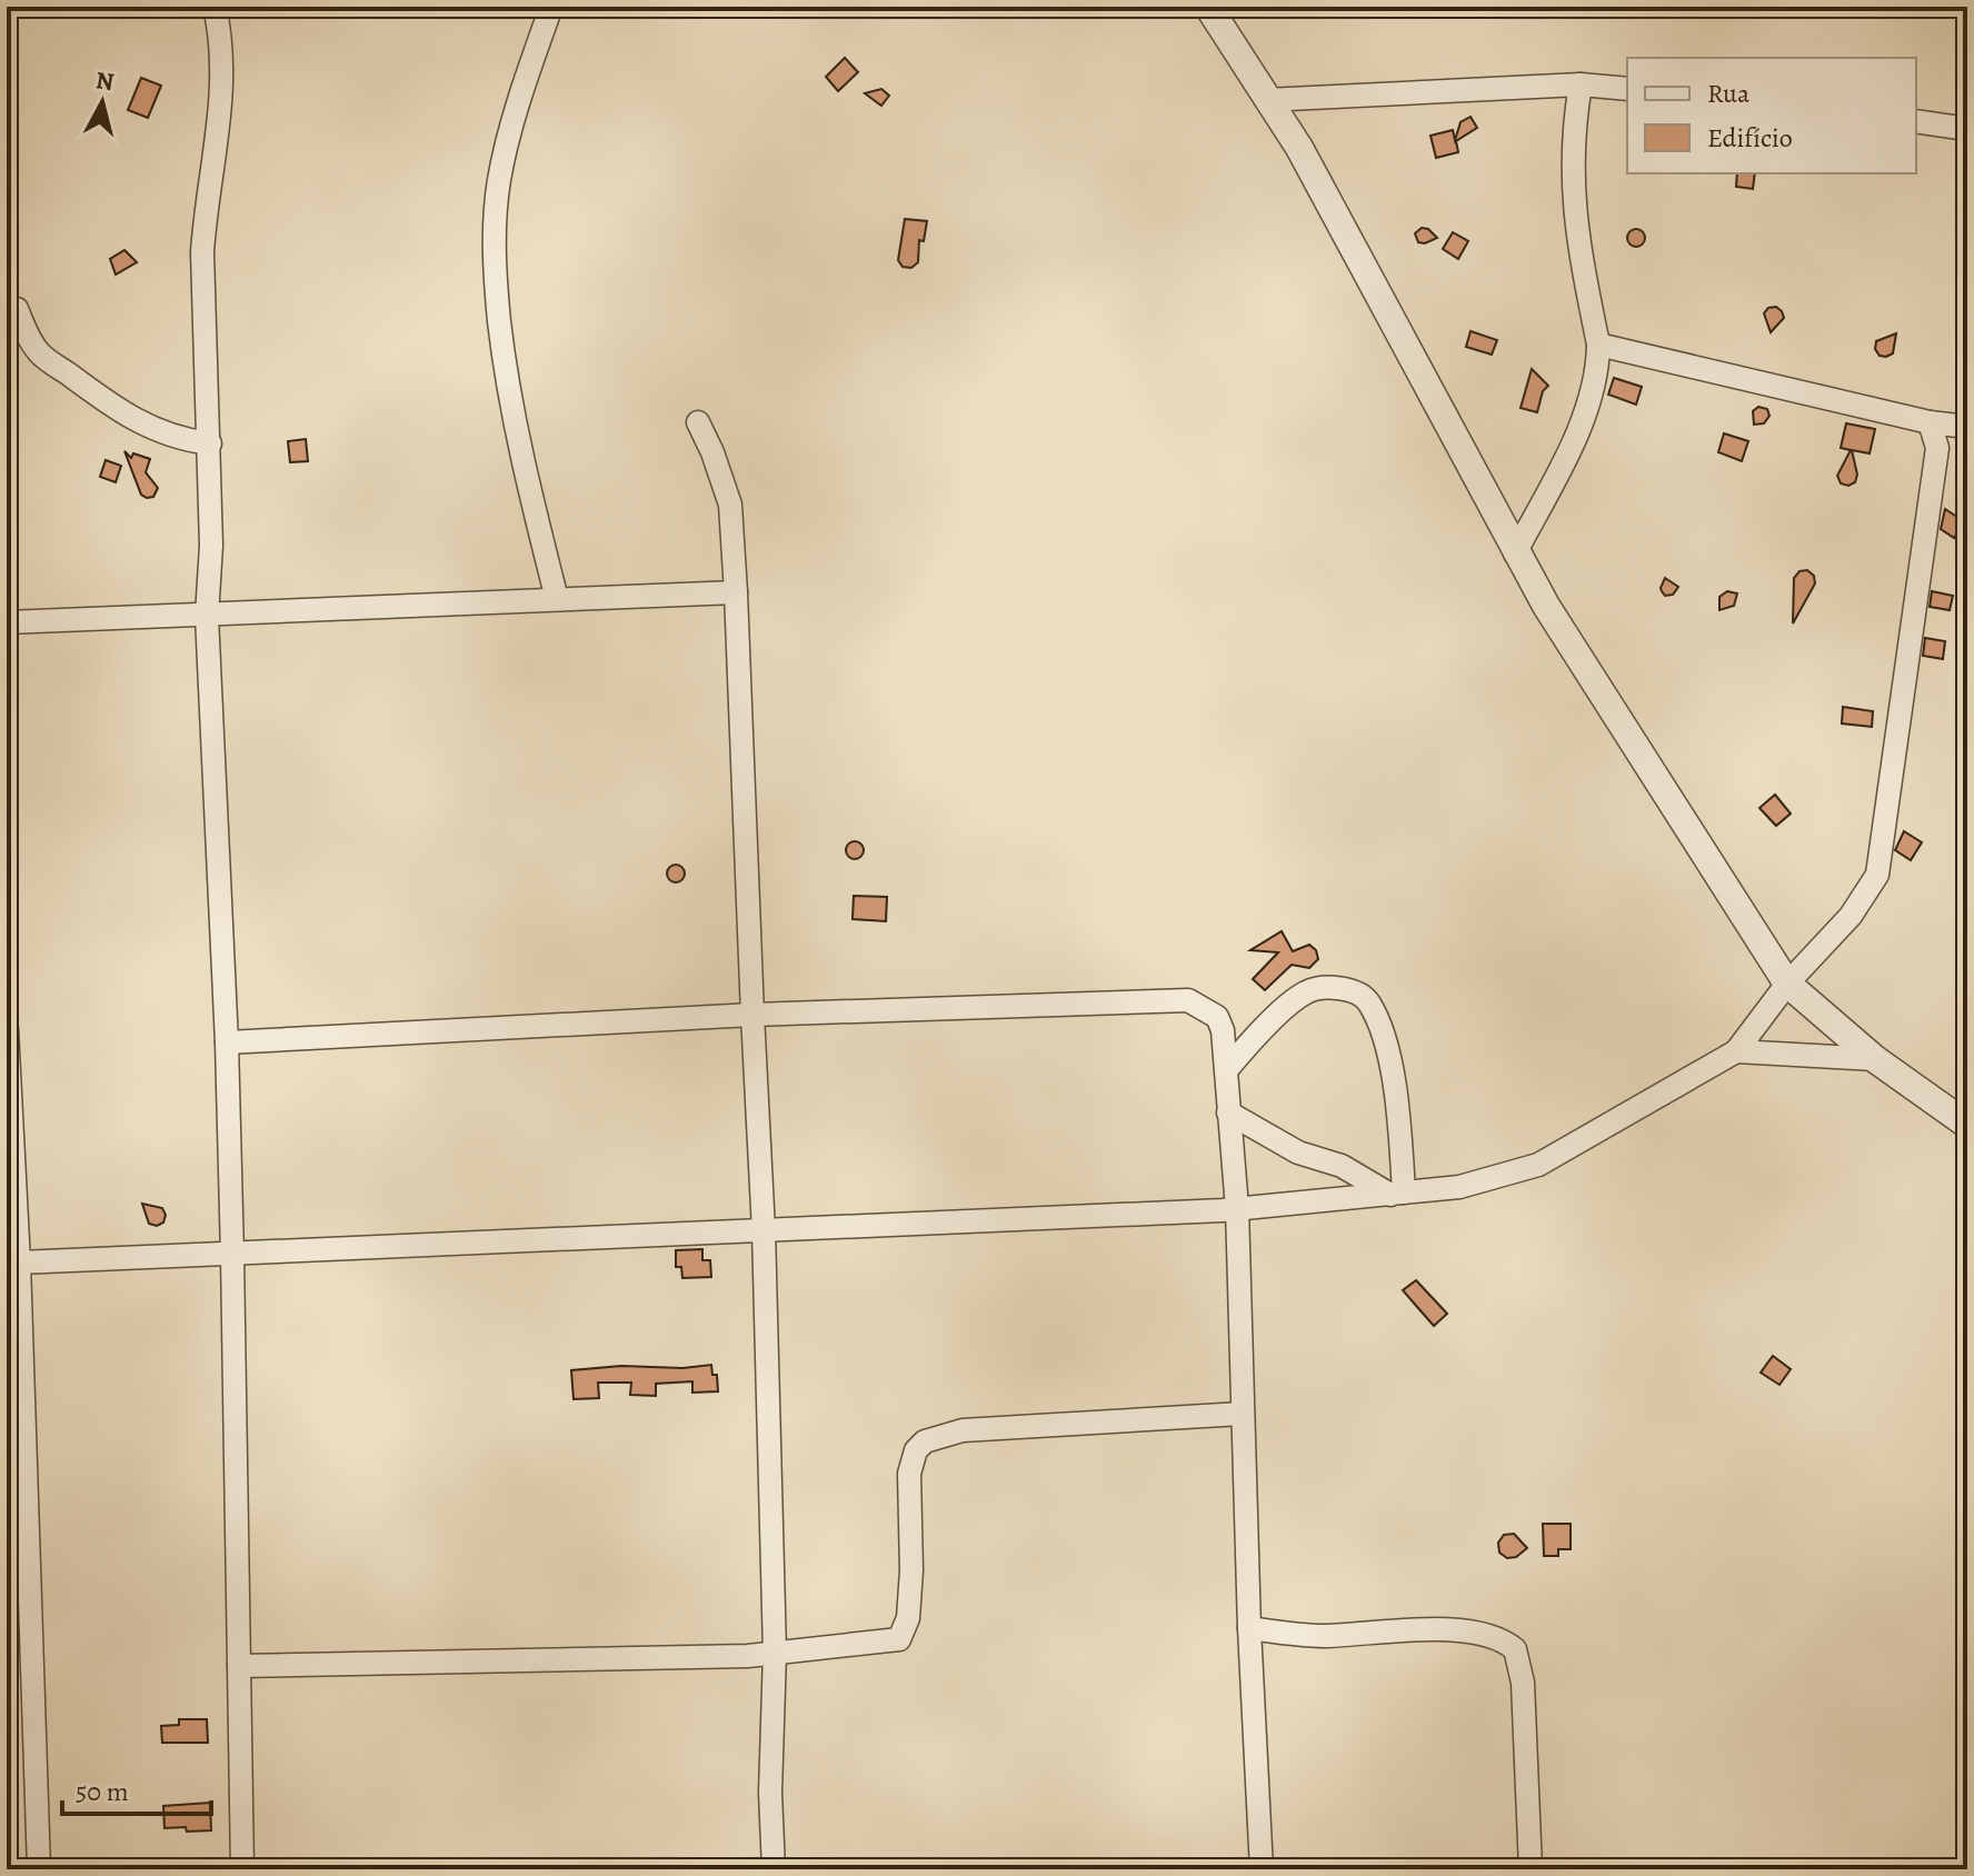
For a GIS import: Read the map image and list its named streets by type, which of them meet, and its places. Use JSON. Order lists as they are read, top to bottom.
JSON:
{
  "legend": ["Rua", "Edifício"],
  "scale_bar": "50 m",
  "north": "top"
}
